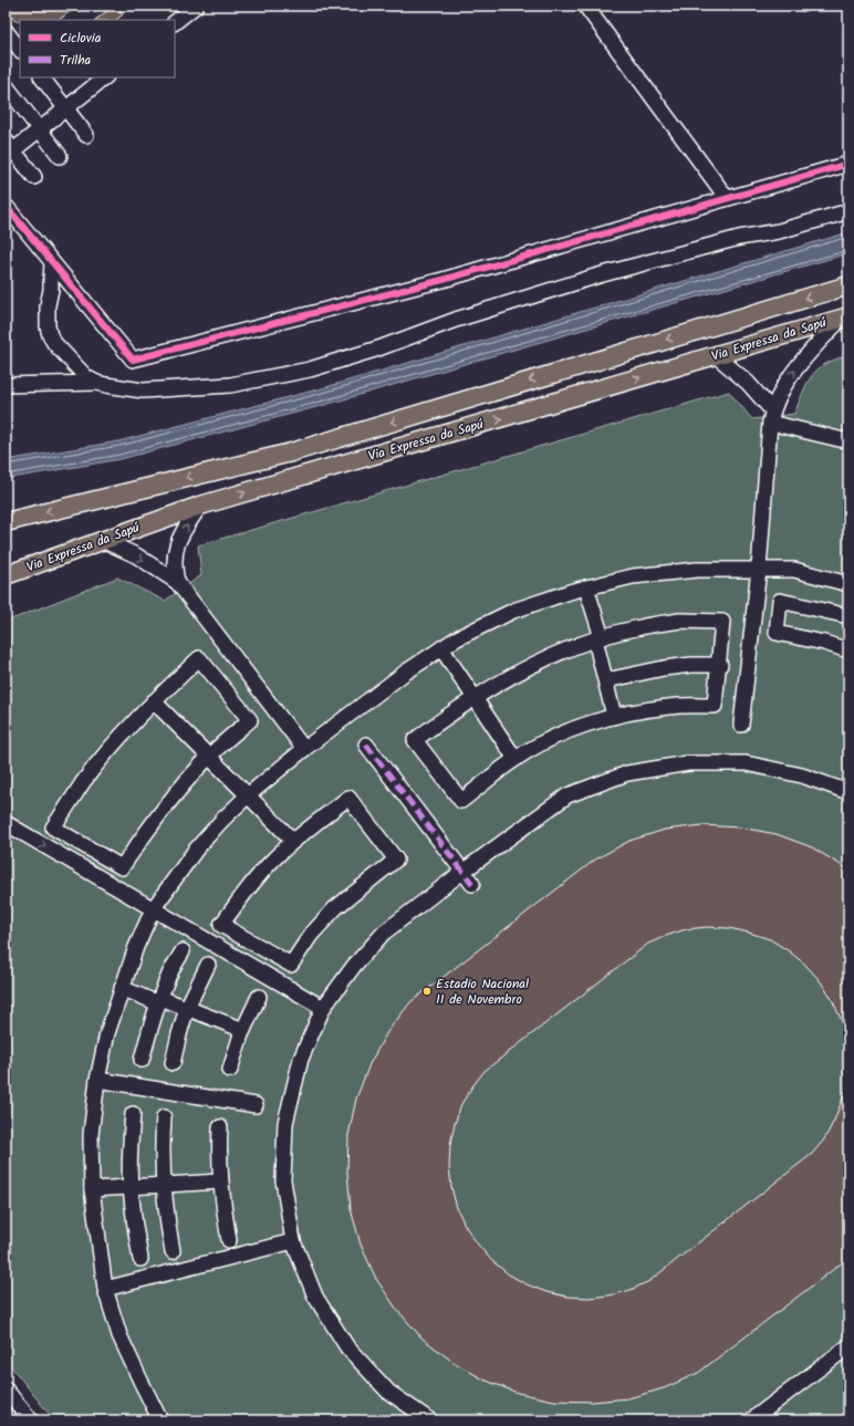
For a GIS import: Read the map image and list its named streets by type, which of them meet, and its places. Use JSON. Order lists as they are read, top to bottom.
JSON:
{
  "streets": {
    "main road": ["Via Expressa da Sapú"]
  },
  "places": ["Estadio Nacional 11 de Novembro"],
  "legend": ["Ciclovia", "Trilha"]
}
